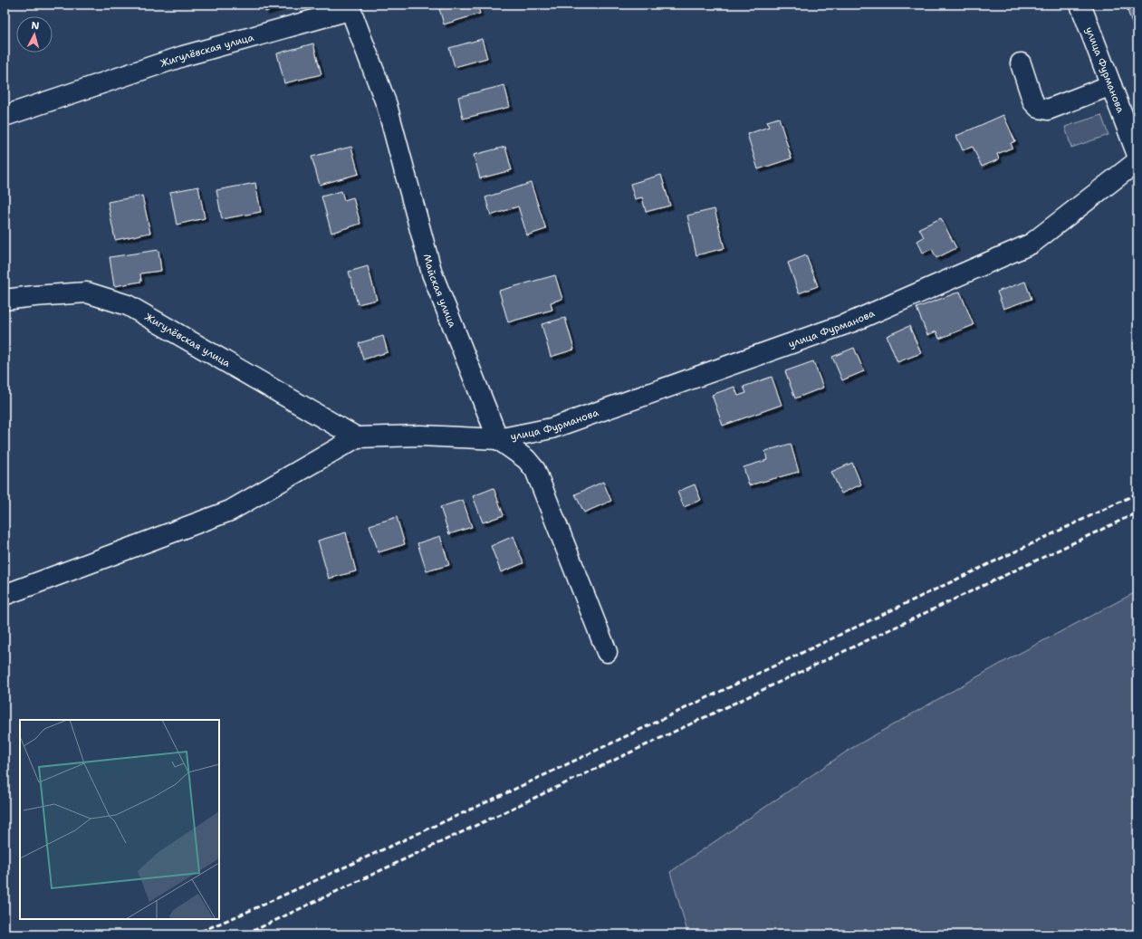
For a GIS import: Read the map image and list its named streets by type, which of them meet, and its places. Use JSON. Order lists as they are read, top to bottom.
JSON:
{
  "streets": {
    "street": ["Жигулёвская улица", "улица Фурманова", "Майская улица"]
  },
  "crossings": [
    ["Жигулёвская улица", "Майская улица"],
    ["улица Фурманова", "Майская улица"]
  ],
  "north": "top"
}
